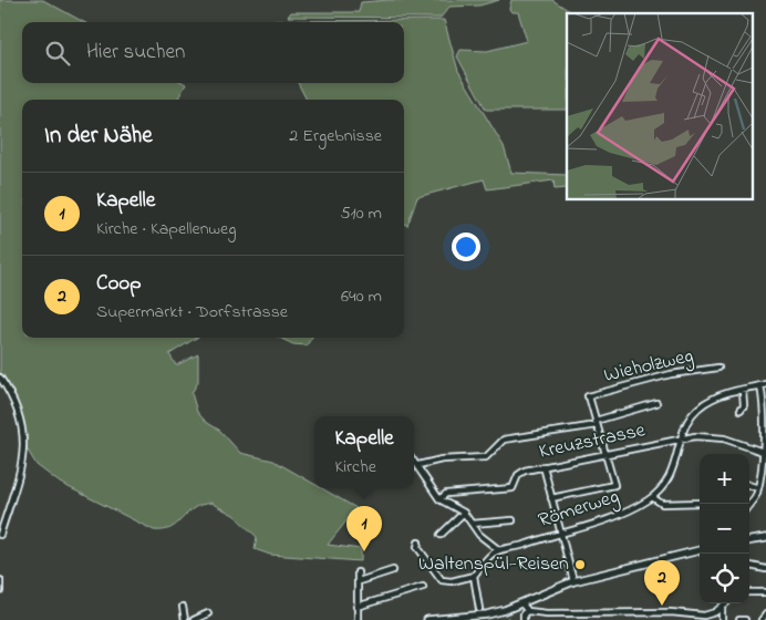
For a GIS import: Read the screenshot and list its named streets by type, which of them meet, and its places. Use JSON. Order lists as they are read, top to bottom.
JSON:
{
  "streets": {
    "street": ["Wieholzweg", "Kreuzstrasse", "Römerweg"]
  },
  "crossings": [
    ["Kreuzstrasse", "Römerweg"]
  ],
  "places": ["Waltenspül-Reisen"],
  "page": {
    "search": "Hier suchen",
    "heading": ["In der Nähe", "2 Ergebnisse"],
    "list": [
      {
        "mark": "1",
        "name": "Kapelle",
        "note": "Kirche · Kapellenweg",
        "value": "510 m"
      },
      {
        "mark": "2",
        "name": "Coop",
        "note": "Supermarkt · Dorfstrasse",
        "value": "640 m"
      }
    ],
    "popup": ["Kapelle", "Kirche"],
    "map_buttons": ["+", "−"],
    "pins": ["1", "2"]
  }
}
